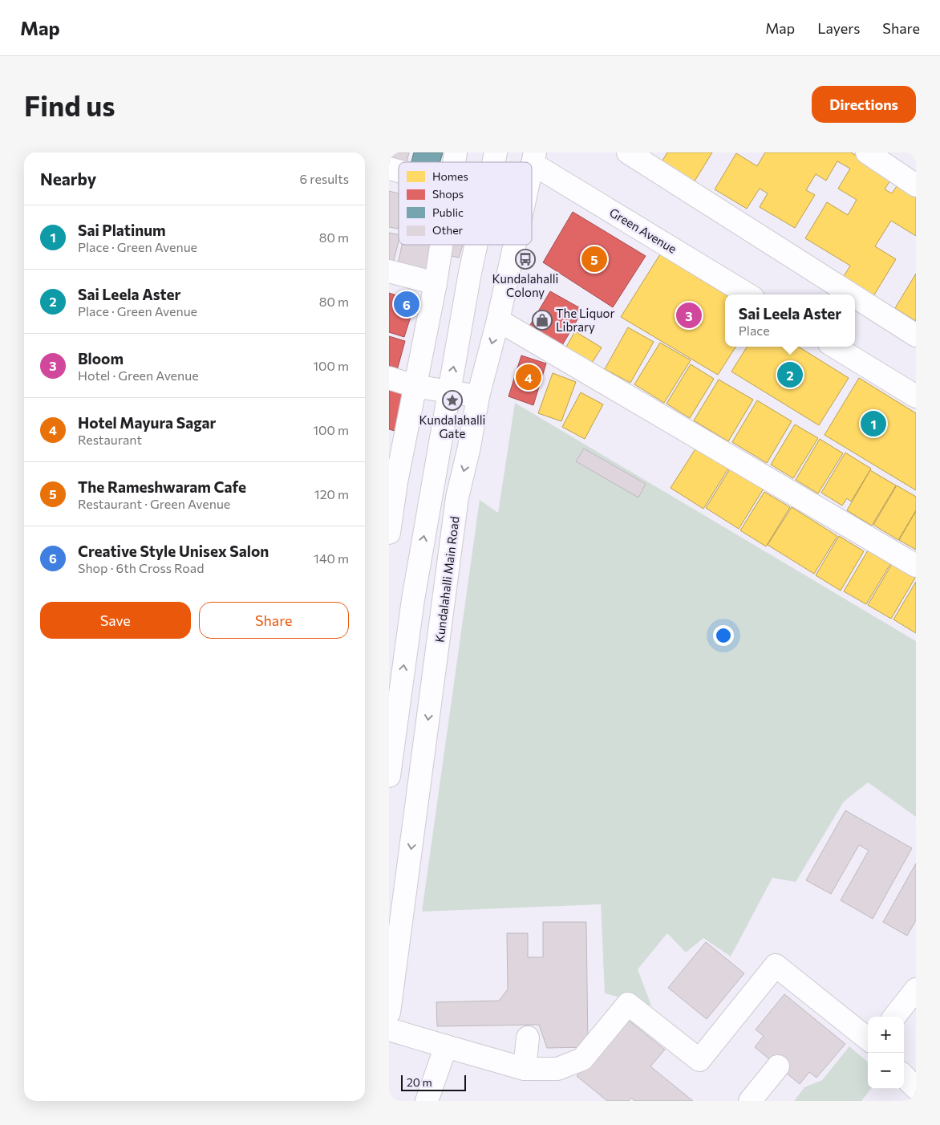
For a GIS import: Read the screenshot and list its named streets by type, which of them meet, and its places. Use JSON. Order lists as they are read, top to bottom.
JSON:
{
  "streets": {
    "street": ["Green Avenue", "Kundalahalli Main Road"]
  },
  "crossings": [
    ["Green Avenue", "Kundalahalli Main Road"]
  ],
  "places": {
    "bus stop": ["Kundalahalli Colony"],
    "shop": ["The Liquor Library"],
    "place": ["Kundalahalli Gate"]
  },
  "legend": [
    "Homes",
    "Shops",
    "Public",
    "Other"
  ],
  "scale_bar": "20 m",
  "page": {
    "header": "Map",
    "nav": ["Map", "Layers", "Share"],
    "buttons": [
      "Directions",
      ["Save", "Share"]
    ],
    "title": "Find us",
    "heading": ["Nearby", "6 results"],
    "list": [
      {
        "mark": "1",
        "name": "Sai Platinum",
        "note": "Place · Green Avenue",
        "value": "80 m"
      },
      {
        "mark": "2",
        "name": "Sai Leela Aster",
        "note": "Place · Green Avenue",
        "value": "80 m"
      },
      {
        "mark": "3",
        "name": "Bloom",
        "note": "Hotel · Green Avenue",
        "value": "100 m"
      },
      {
        "mark": "4",
        "name": "Hotel Mayura Sagar",
        "note": "Restaurant",
        "value": "100 m"
      },
      {
        "mark": "5",
        "name": "The Rameshwaram Cafe",
        "note": "Restaurant · Green Avenue",
        "value": "120 m"
      },
      {
        "mark": "6",
        "name": "Creative Style Unisex Salon",
        "note": "Shop · 6th Cross Road",
        "value": "140 m"
      }
    ],
    "pins": [
      "5",
      "6",
      "3",
      "2",
      "4",
      "1"
    ],
    "popup": ["Sai Leela Aster", "Place"],
    "map_buttons": ["+", "−"],
    "scale": "20 m"
  }
}
